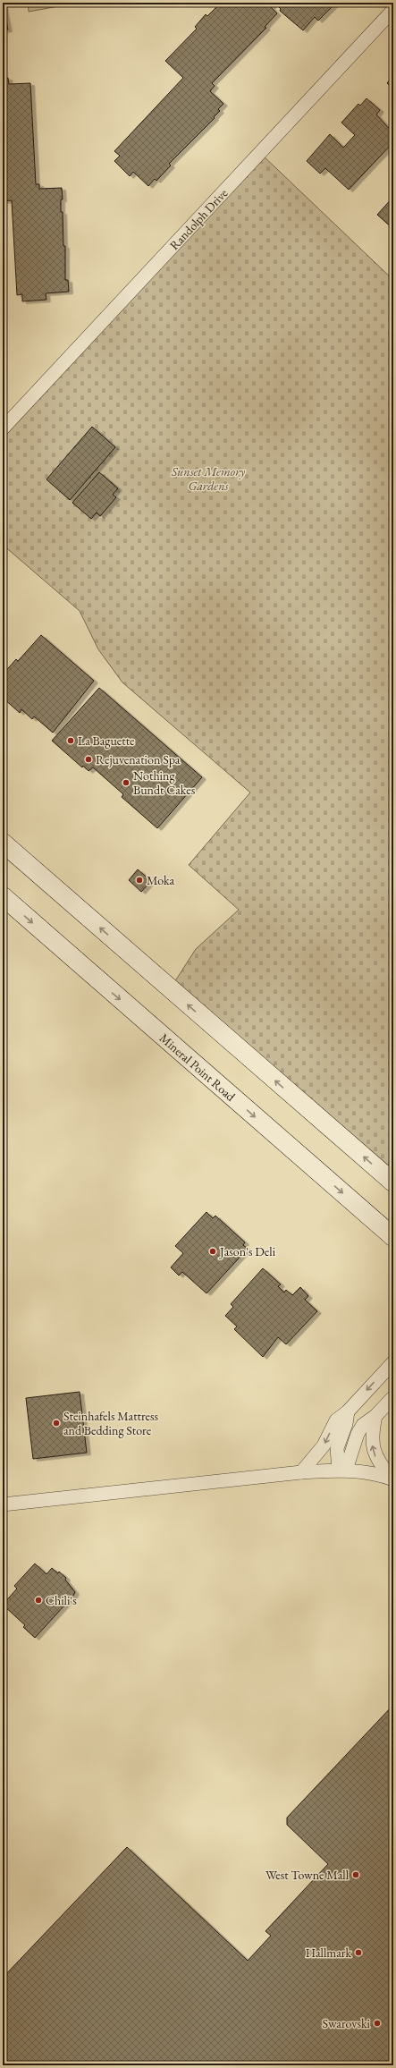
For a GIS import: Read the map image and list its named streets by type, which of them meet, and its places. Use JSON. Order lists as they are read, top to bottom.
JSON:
{
  "streets": {
    "main road": ["Mineral Point Road"],
    "street": ["Randolph Drive"]
  },
  "parks": ["Sunset Memory Gardens"],
  "places": [
    "La Baguette",
    "Rejuvenation Spa",
    "Nothing Bundt Cakes",
    "Moka",
    "Jason's Deli",
    "Steinhafels Mattress and Bedding Store",
    "Chili's",
    "West Towne Mall",
    "Hallmark",
    "Swarovski"
  ]
}
